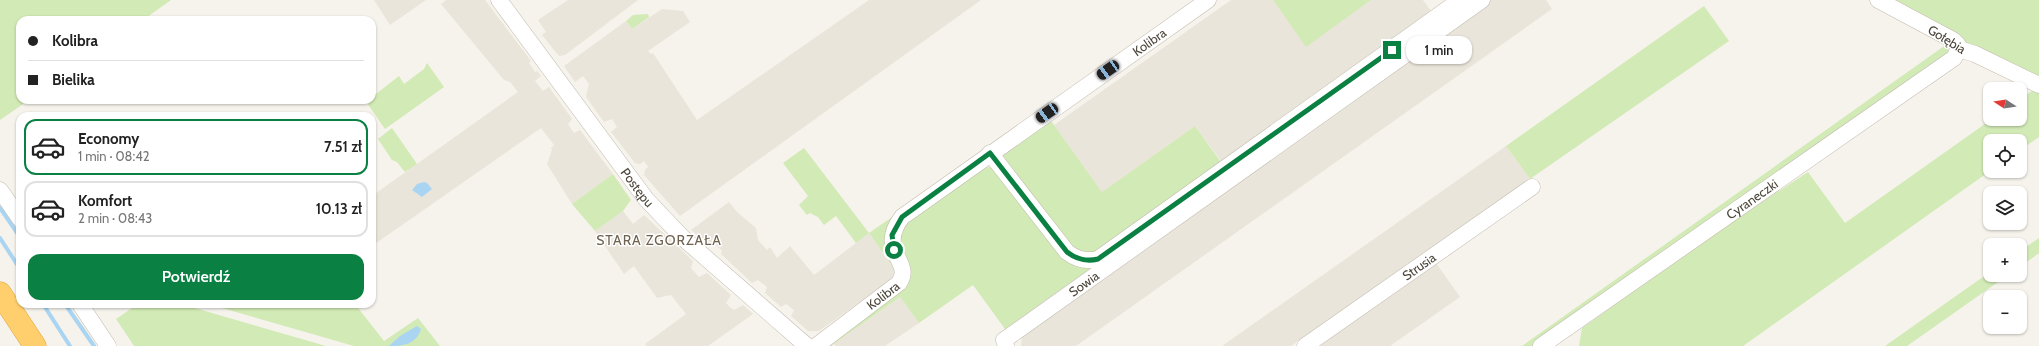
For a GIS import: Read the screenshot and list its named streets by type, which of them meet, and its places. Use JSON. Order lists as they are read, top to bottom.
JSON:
{
  "streets": {
    "street": [
      "Gołębia",
      "Kolibra",
      "Postępu",
      "Cyraneczki",
      "Strusia",
      "Sowia"
    ]
  },
  "crossings": [
    ["Gołębia", "Cyraneczki"]
  ],
  "districts": ["STARA ZGORZAŁA"],
  "north": "left",
  "page": {
    "banner": ["Kolibra", "Bielika"],
    "bubble": "1 min",
    "map_buttons": ["+", "−"],
    "list": [
      {
        "name": "Economy",
        "note": "1 min · 08:42",
        "value": "7.51 zł"
      },
      {
        "name": "Komfort",
        "note": "2 min · 08:43",
        "value": "10.13 zł"
      }
    ],
    "buttons": "Potwierdź"
  }
}
